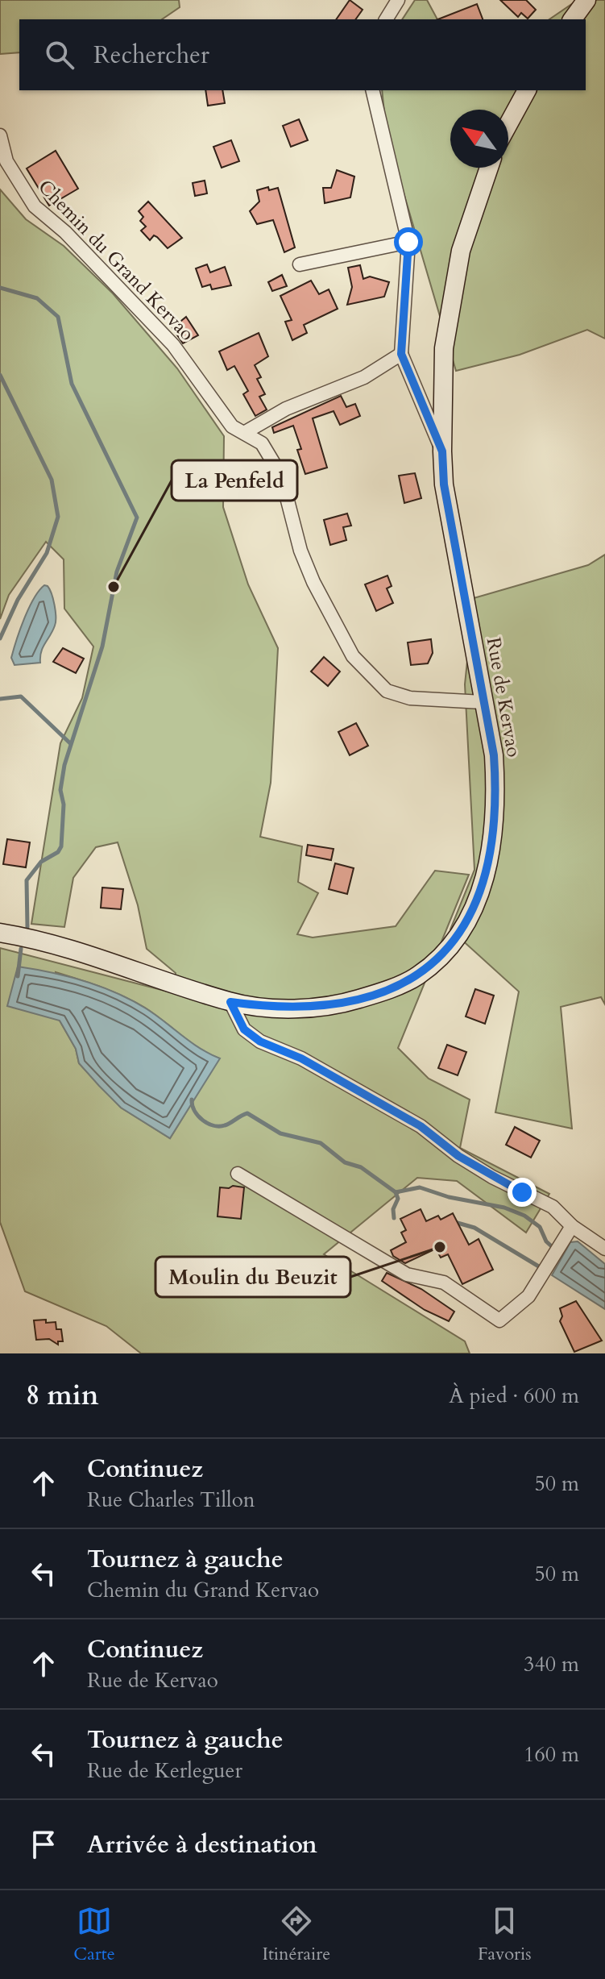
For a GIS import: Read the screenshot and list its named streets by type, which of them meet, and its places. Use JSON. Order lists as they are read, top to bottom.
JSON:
{
  "streets": {
    "main road": ["Rue de Kervao"],
    "street": ["Chemin du Grand Kervao"]
  },
  "crossings": [
    ["Chemin du Grand Kervao", "Rue de Kervao"]
  ],
  "places": ["La Penfeld", "Moulin du Beuzit"],
  "north": "top left",
  "page": {
    "search": "Rechercher",
    "heading": ["8 min", "À pied · 600 m"],
    "list": [
      ["Continuez", "Rue Charles Tillon", "50 m"],
      ["Tournez à gauche", "Chemin du Grand Kervao", "50 m"],
      ["Continuez", "Rue de Kervao", "340 m"],
      ["Tournez à gauche", "Rue de Kerleguer", "160 m"],
      "Arrivée à destination"
    ],
    "nav": ["Carte", "Itinéraire", "Favoris"]
  }
}
